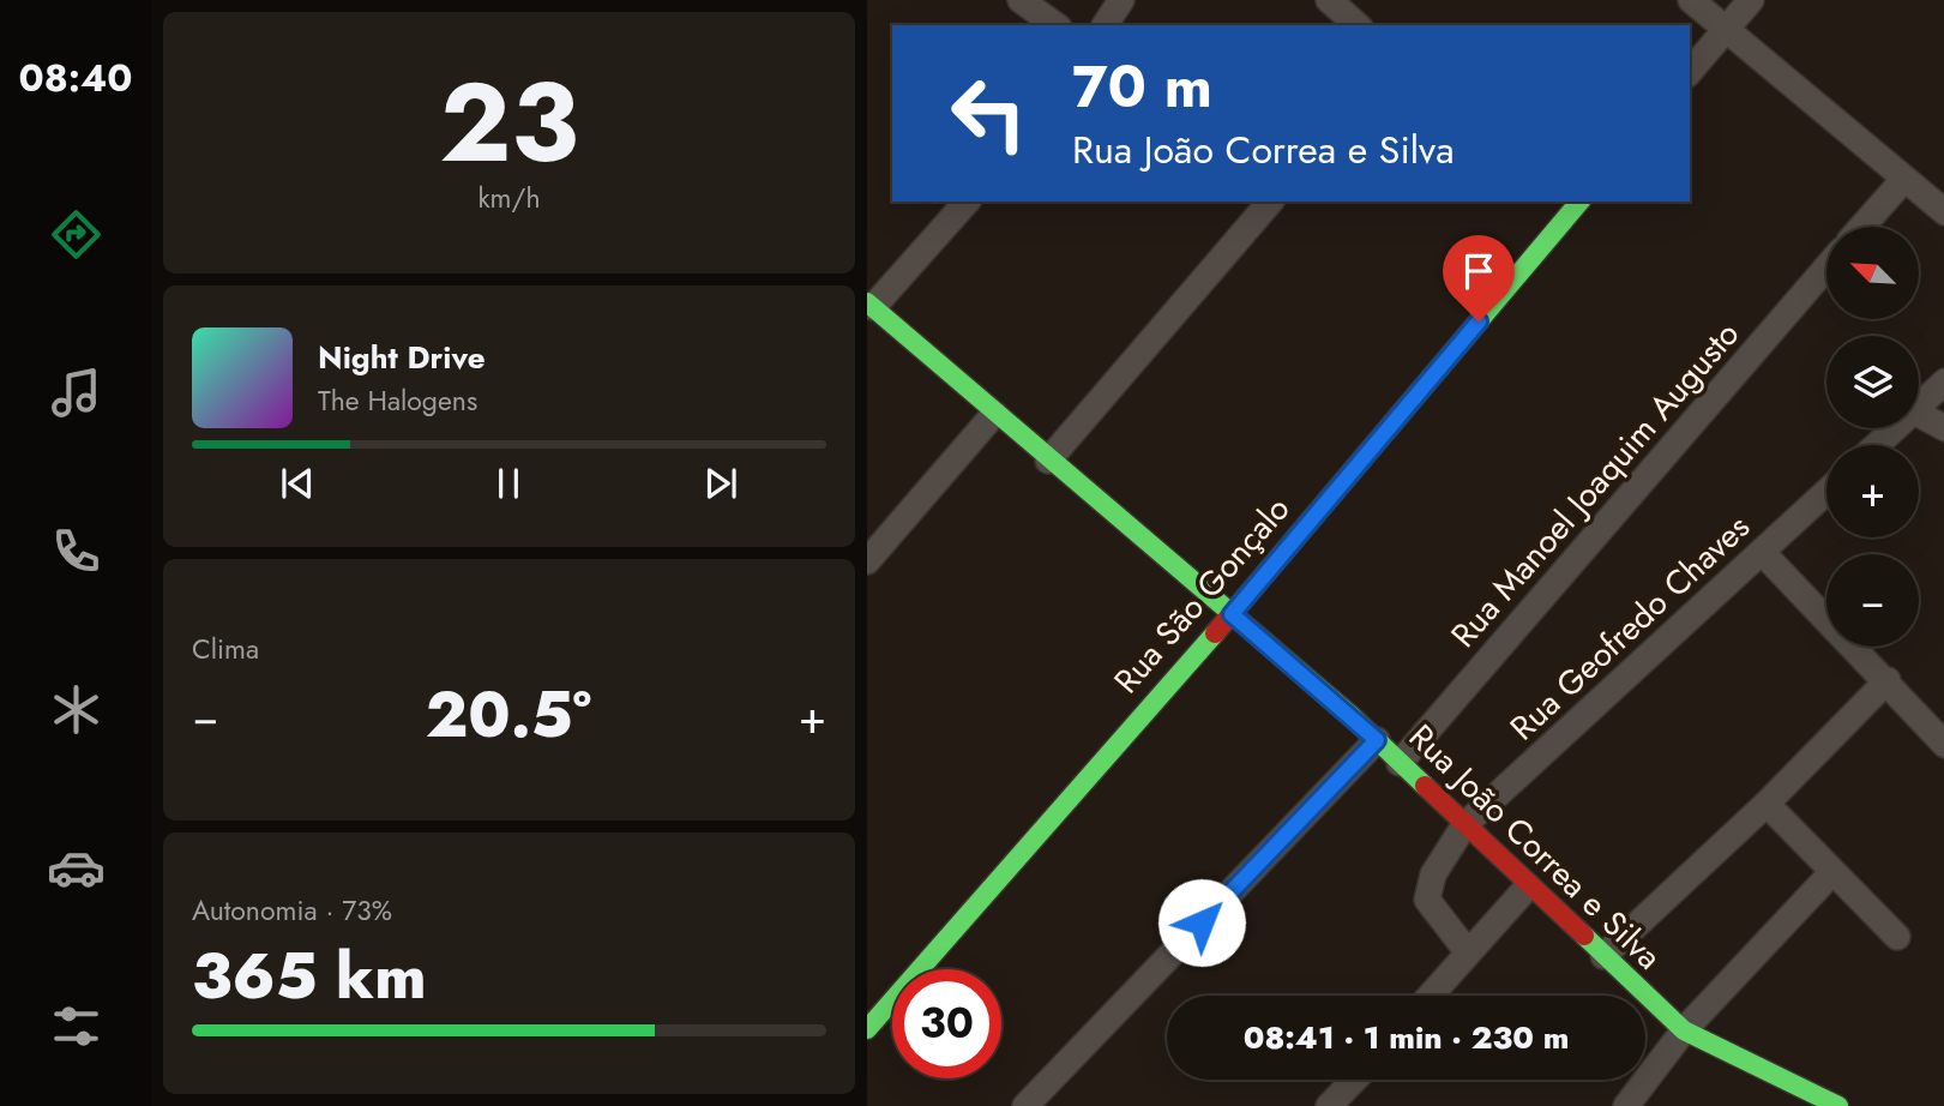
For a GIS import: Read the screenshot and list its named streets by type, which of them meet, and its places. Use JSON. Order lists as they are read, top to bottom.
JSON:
{
  "streets": {
    "street": [
      "Rua Manoel Joaquim Augusto",
      "Rua São Gonçalo",
      "Rua Geofredo Chaves",
      "Rua João Correa e Silva"
    ]
  },
  "crossings": [
    ["Rua Manoel Joaquim Augusto", "Rua João Correa e Silva"],
    ["Rua São Gonçalo", "Rua João Correa e Silva"],
    ["Rua Geofredo Chaves", "Rua João Correa e Silva"]
  ],
  "north": "top left",
  "page": {
    "tabs": "08:40",
    "tile": [
      ["23", "km/h"],
      "Clima",
      ["Autonomia · 73%", "365 km"]
    ],
    "turn": ["70 m", "Rua João Correa e Silva"],
    "map_buttons": ["+", "−"],
    "song": ["Night Drive", "The Halogens"],
    "heat": ["−", "20.5°", "+"],
    "limit": "30",
    "trip": "08:41 · 1 min · 230 m"
  }
}
